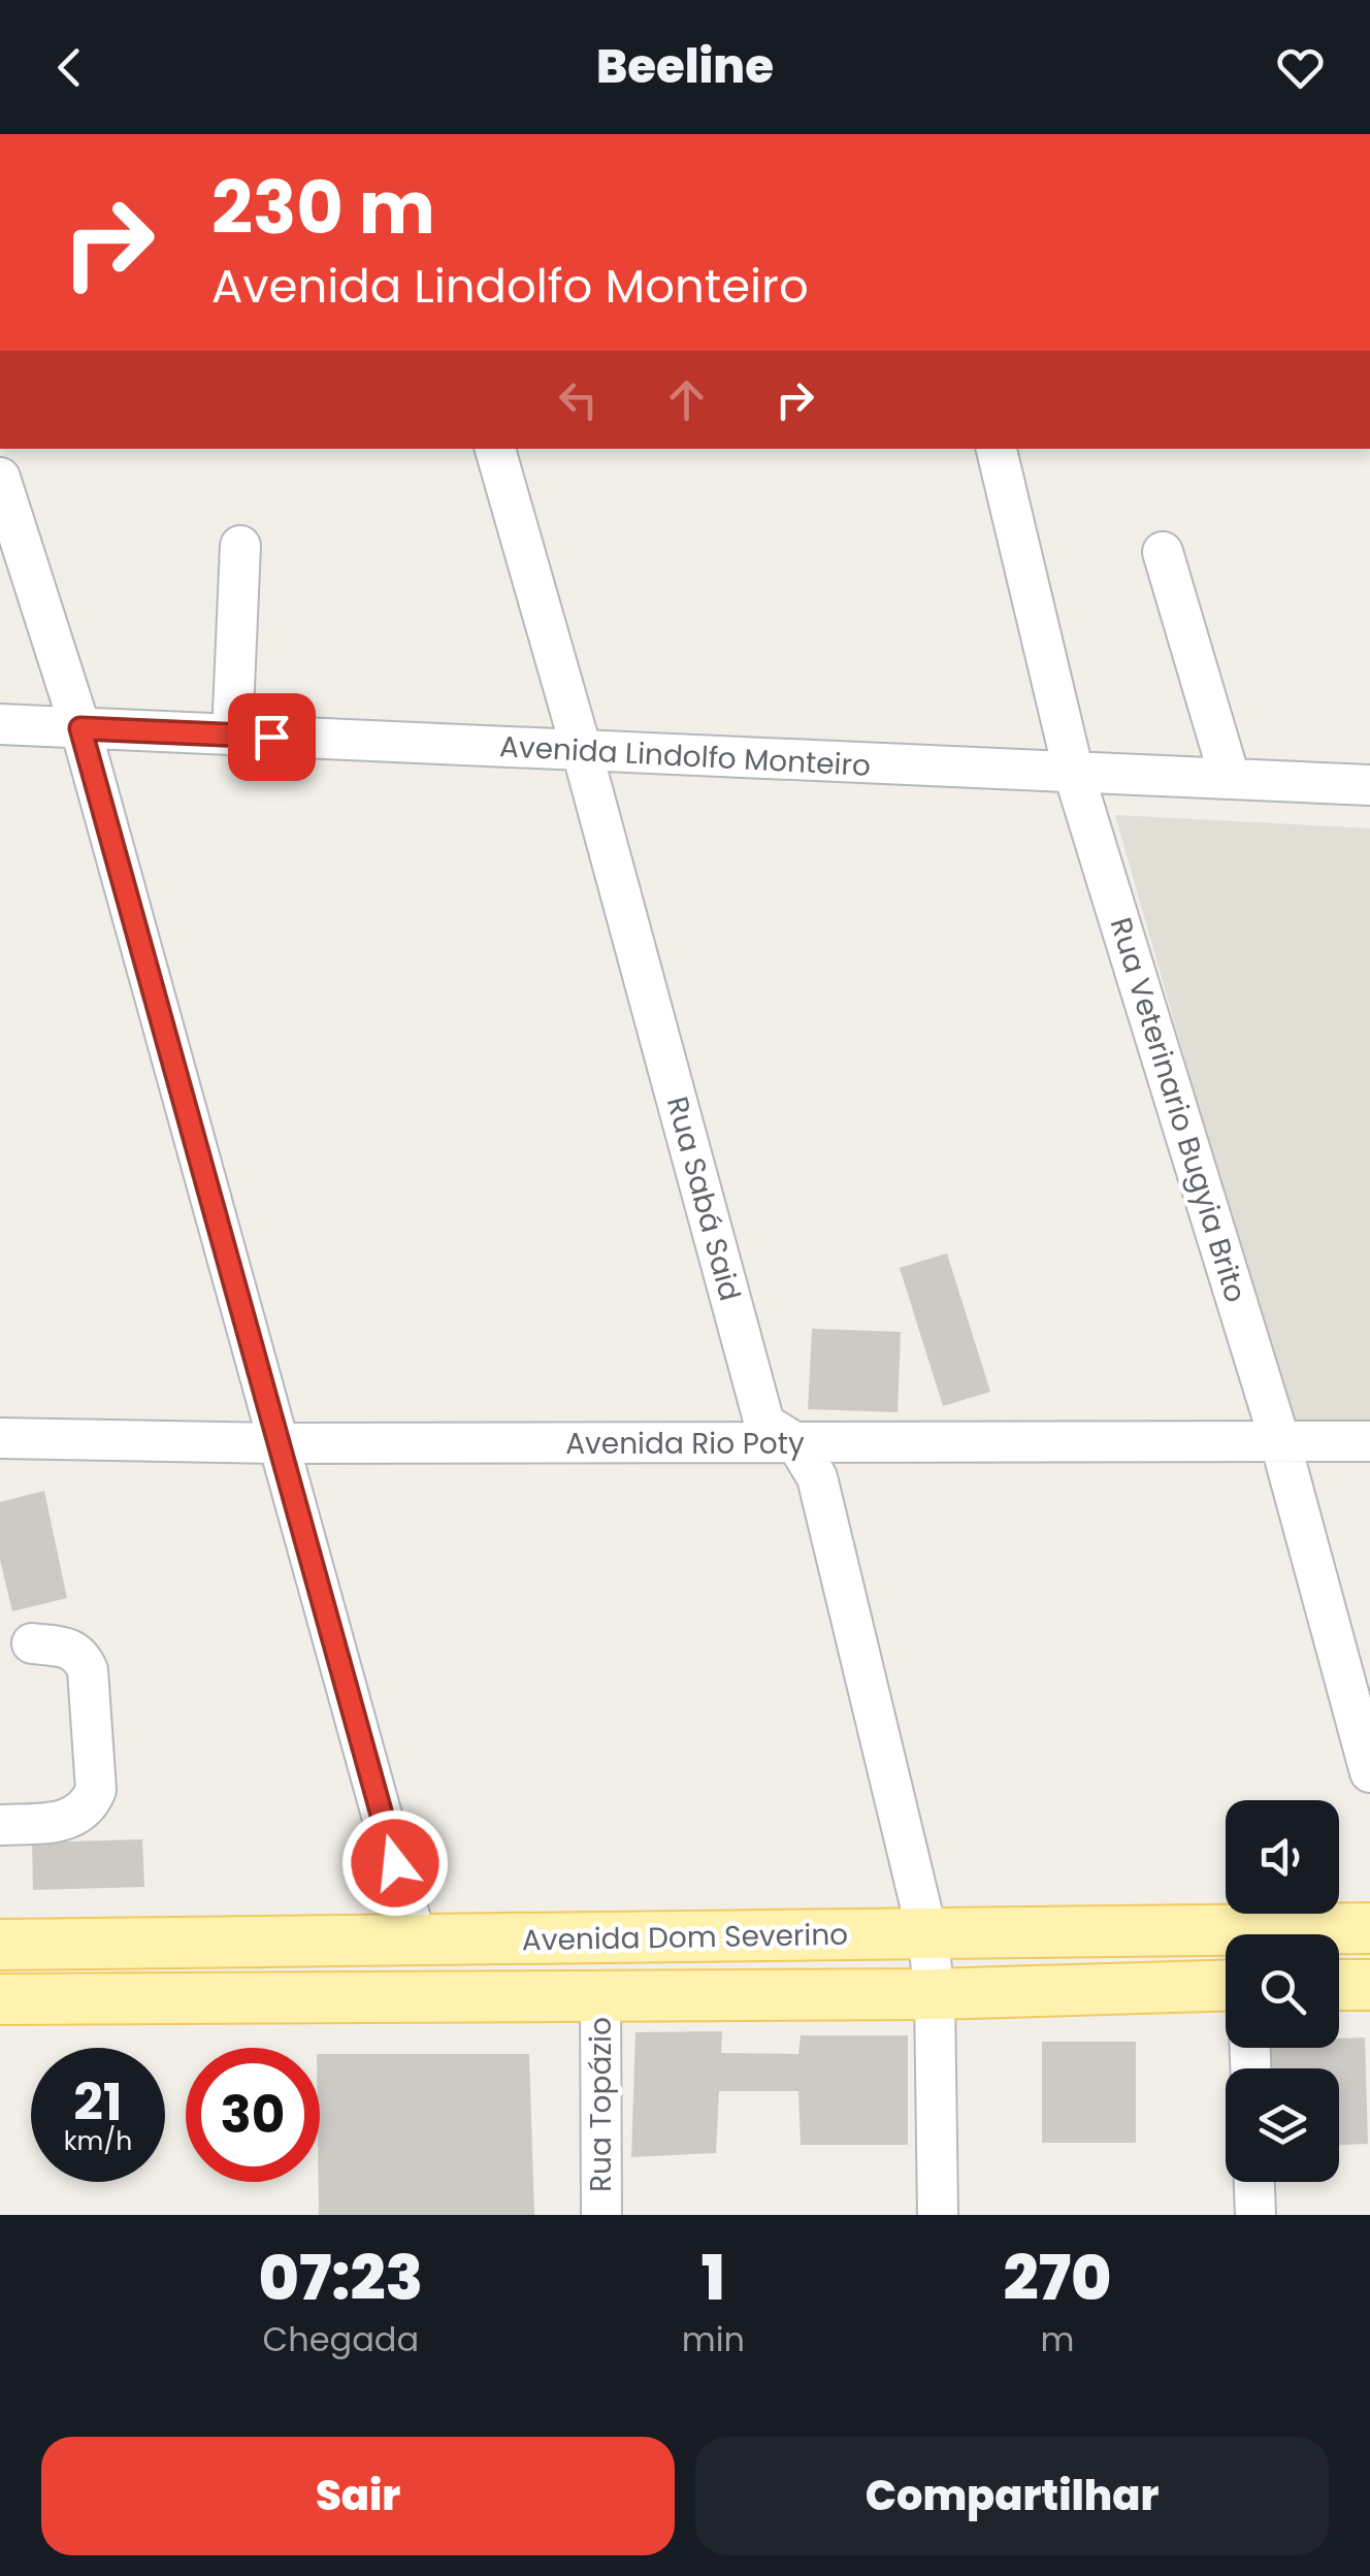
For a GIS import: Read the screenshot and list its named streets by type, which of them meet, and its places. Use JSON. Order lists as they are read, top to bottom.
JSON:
{
  "streets": {
    "main road": ["Avenida Dom Severino"],
    "street": [
      "Avenida Lindolfo Monteiro",
      "Rua Veterinario Bugyia Brito",
      "Rua Sabá Said",
      "Avenida Rio Poty",
      "Rua Topázio"
    ]
  },
  "crossings": [
    ["Avenida Lindolfo Monteiro", "Rua Veterinario Bugyia Brito"],
    ["Avenida Lindolfo Monteiro", "Rua Sabá Said"],
    ["Rua Veterinario Bugyia Brito", "Avenida Rio Poty"],
    ["Rua Sabá Said", "Avenida Rio Poty"],
    ["Rua Sabá Said", "Avenida Dom Severino"],
    ["Avenida Dom Severino", "Rua Topázio"]
  ],
  "page": {
    "header": "Beeline",
    "turn": ["230 m", "Avenida Lindolfo Monteiro"],
    "speed": "21 km/h",
    "limit": "30",
    "eta": [
      "07:23",
      "Chegada",
      "1",
      "min",
      "270",
      "m"
    ],
    "buttons": ["Sair", "Compartilhar"]
  }
}
